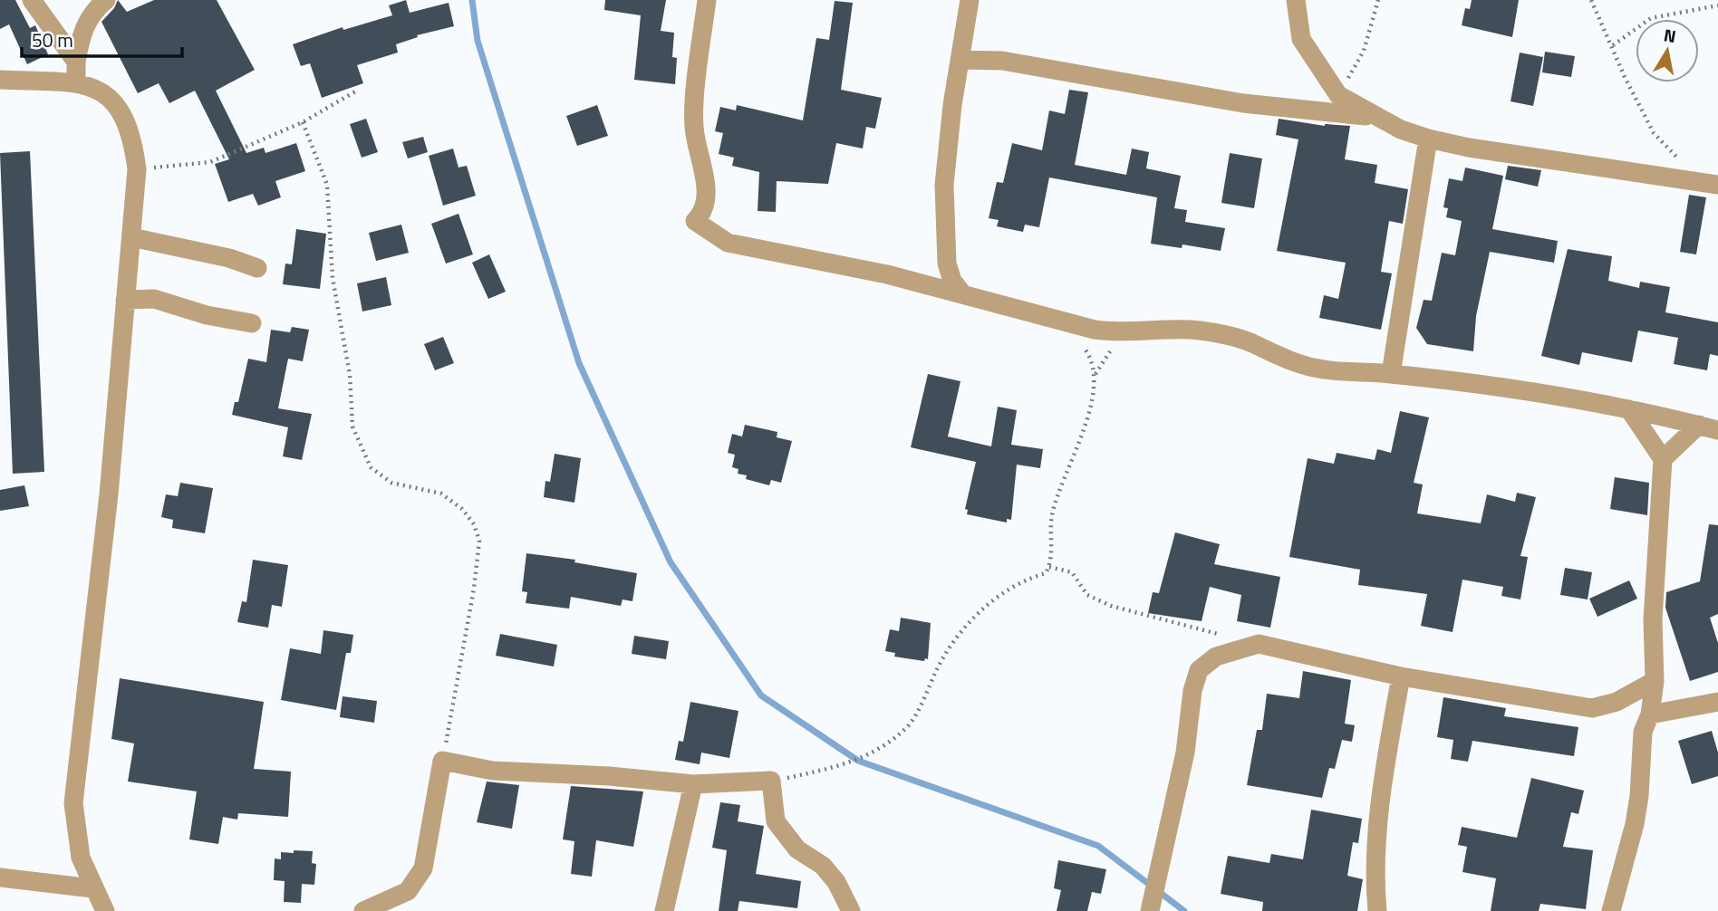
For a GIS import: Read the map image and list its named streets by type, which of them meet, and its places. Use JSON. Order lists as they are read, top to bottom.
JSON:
{
  "scale_bar": "50 m",
  "north": "top"
}
